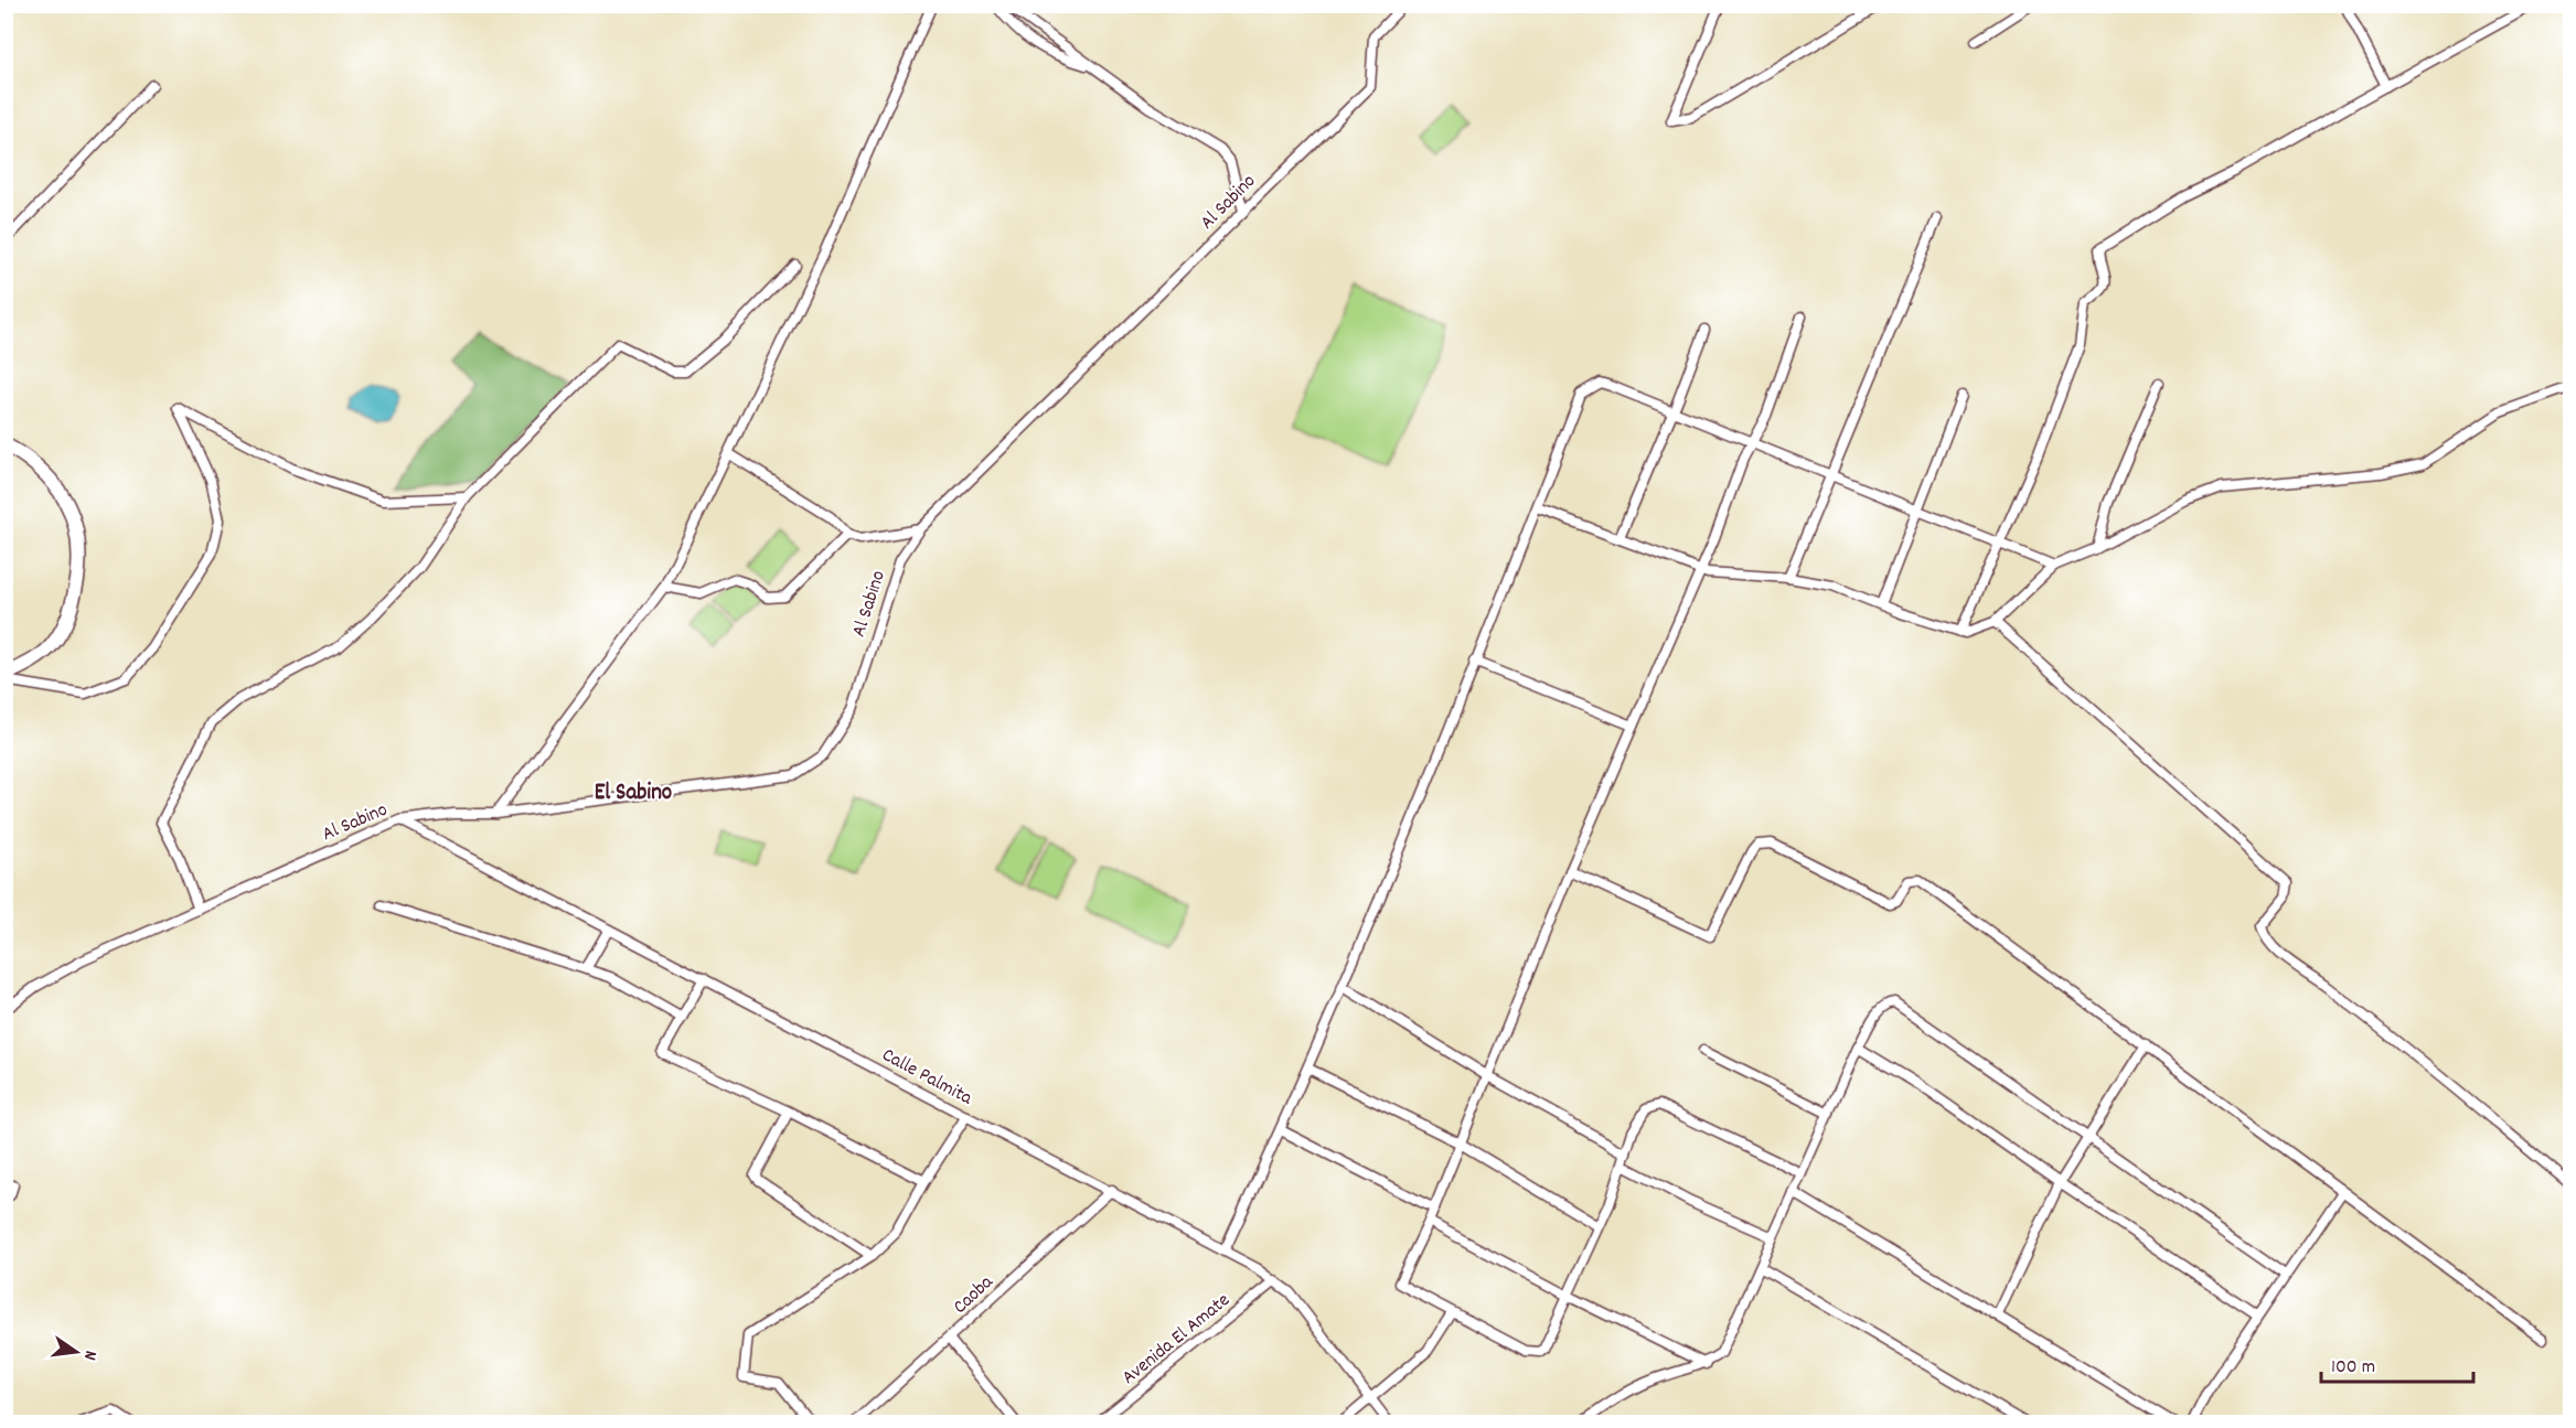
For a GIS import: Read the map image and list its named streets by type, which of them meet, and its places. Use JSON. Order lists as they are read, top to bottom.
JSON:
{
  "streets": {
    "street": [
      "Al Sabino",
      "Calle Palmita",
      "Caoba",
      "Avenida El Amate"
    ]
  },
  "crossings": [
    ["Al Sabino", "Calle Palmita"],
    ["Calle Palmita", "Caoba"],
    ["Calle Palmita", "Avenida El Amate"]
  ],
  "districts": ["El Sabino"],
  "scale_bar": "100 m",
  "north": "right"
}
